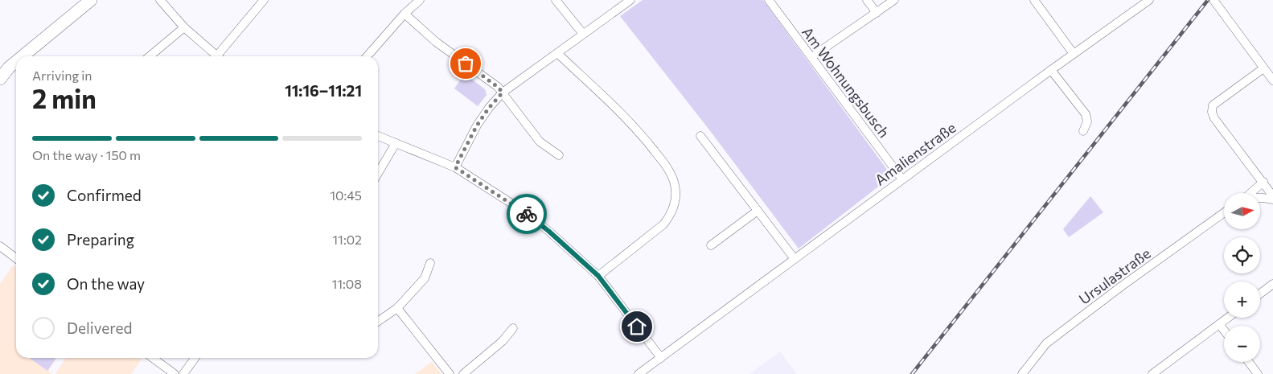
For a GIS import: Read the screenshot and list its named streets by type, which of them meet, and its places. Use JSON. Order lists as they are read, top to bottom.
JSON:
{
  "streets": {
    "street": ["Am Wohnungsbusch", "Amalienstraße", "Ursulastraße"]
  },
  "crossings": [
    ["Am Wohnungsbusch", "Amalienstraße"]
  ],
  "north": "right",
  "page": {
    "heading": ["2 min", "Arriving in", "11:16–11:21"],
    "bar": "On the way · 150 m",
    "list": [
      ["Confirmed", "10:45"],
      ["Preparing", "11:02"],
      ["On the way", "11:08"],
      "Delivered"
    ],
    "map_buttons": ["+", "−"]
  }
}
